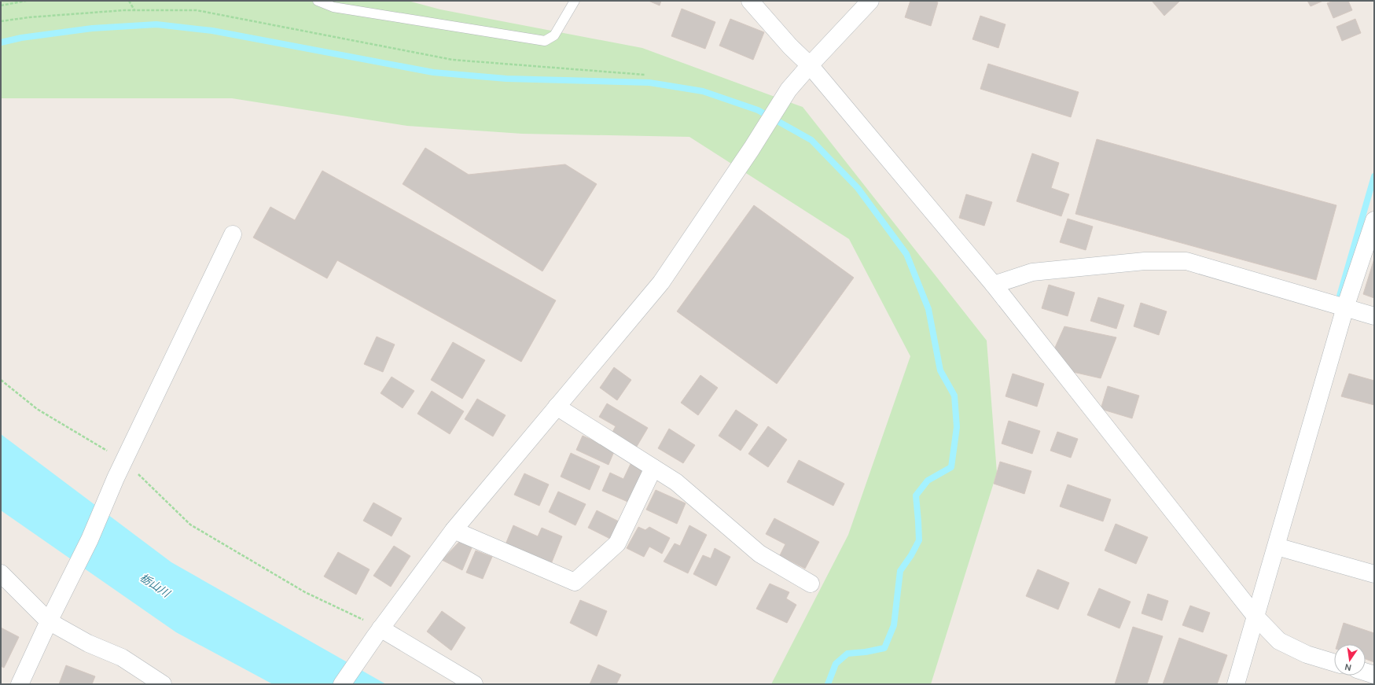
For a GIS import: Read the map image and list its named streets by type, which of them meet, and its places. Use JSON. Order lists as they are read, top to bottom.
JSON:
{
  "water": ["栃山川"],
  "north": "bottom"
}
